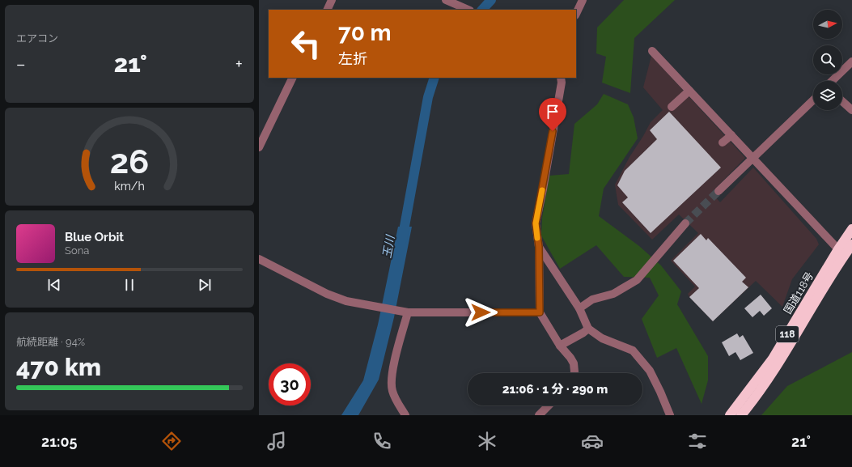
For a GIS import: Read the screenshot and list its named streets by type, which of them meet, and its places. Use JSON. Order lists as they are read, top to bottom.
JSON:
{
  "streets": {
    "highway": ["国道118号", "118"]
  },
  "water": ["玉川"],
  "north": "right",
  "page": {
    "tile": [
      "エアコン",
      ["航続距離 · 94%", "470 km"]
    ],
    "turn": ["70 m", "左折"],
    "heat": ["−", "21°", "+"],
    "song": ["Blue Orbit", "Sona"],
    "limit": "30",
    "trip": "21:06 · 1 分 · 290 m",
    "tabs": ["21:05", "21°"],
    "gauge": ["26", "km/h"]
  }
}
